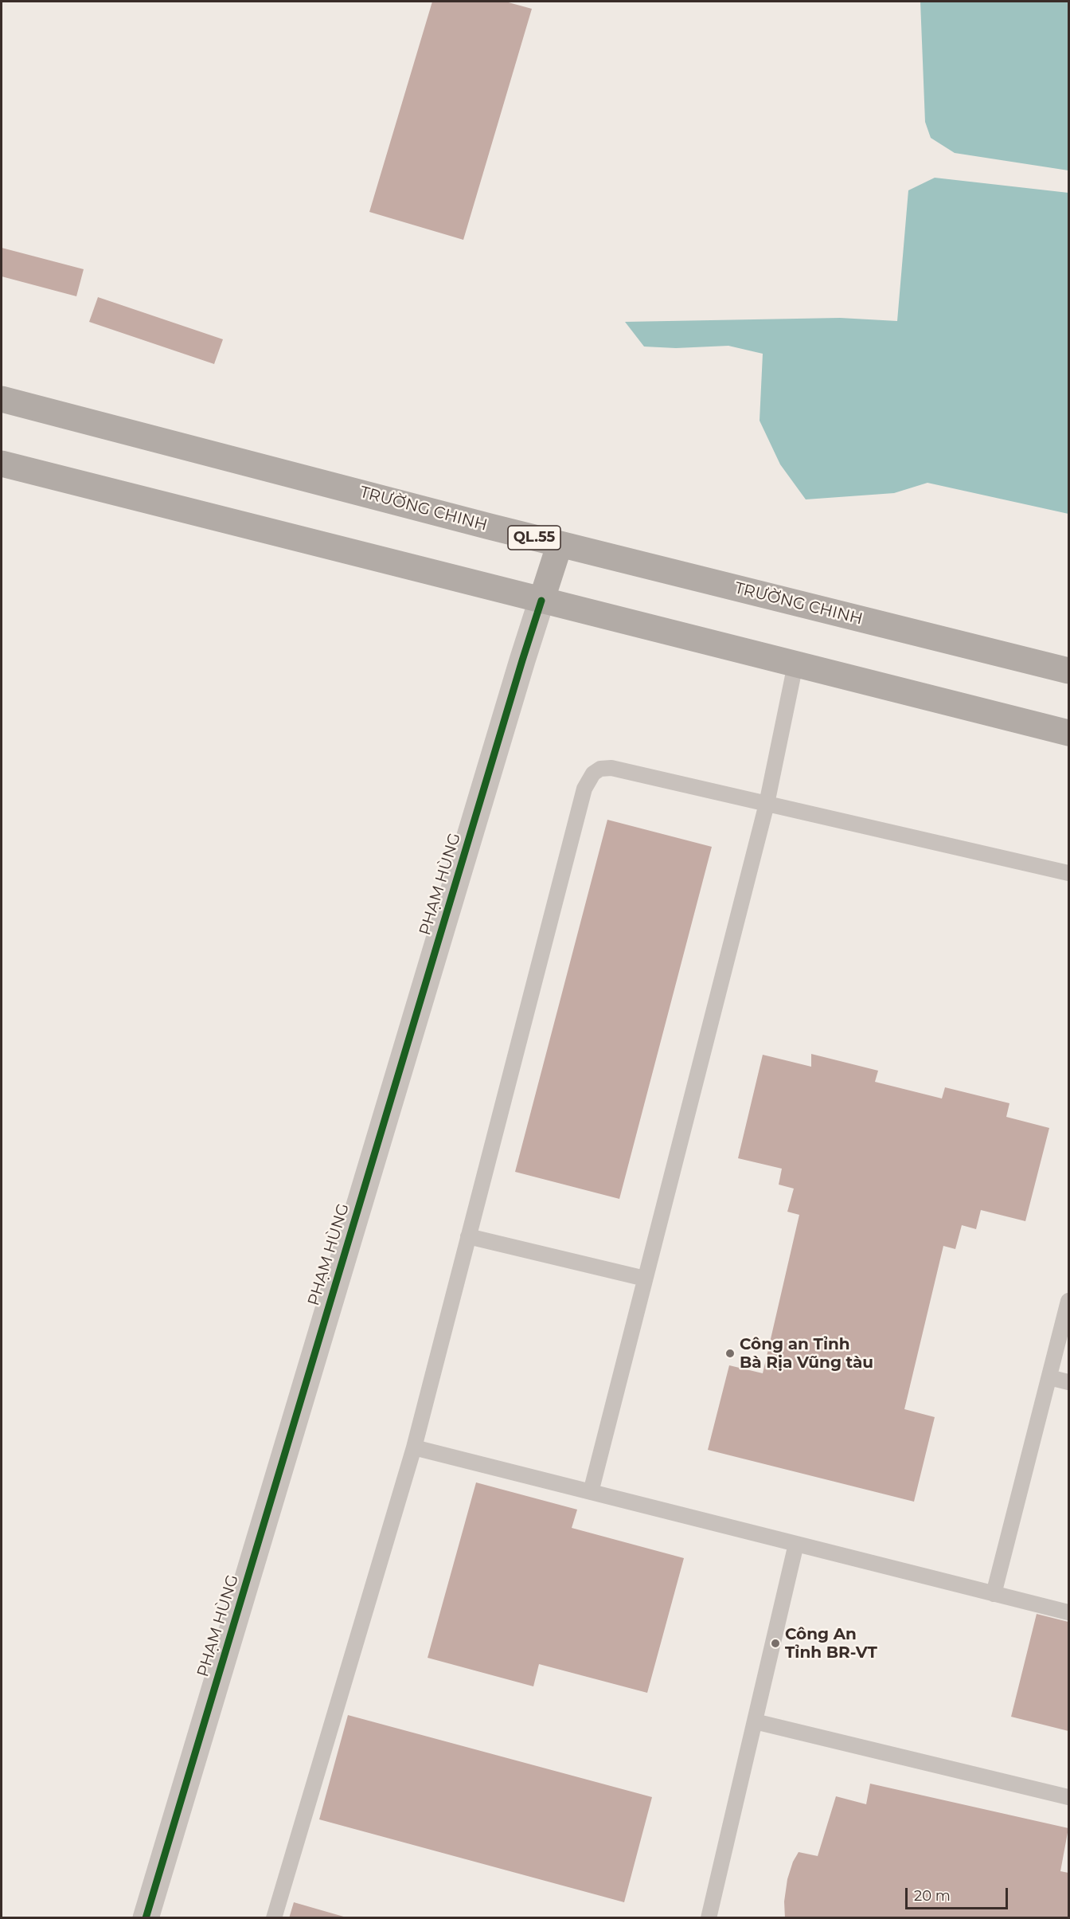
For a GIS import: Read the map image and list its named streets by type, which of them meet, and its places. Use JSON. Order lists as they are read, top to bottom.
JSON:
{
  "streets": {
    "highway": ["TRƯỜNG CHINH", "QL.55"],
    "street": ["PHẠM HÙNG"]
  },
  "places": ["Công an Tỉnh Bà Rịa Vũng tàu", "Công An Tỉnh BR-VT"],
  "scale_bar": "20 m"
}
